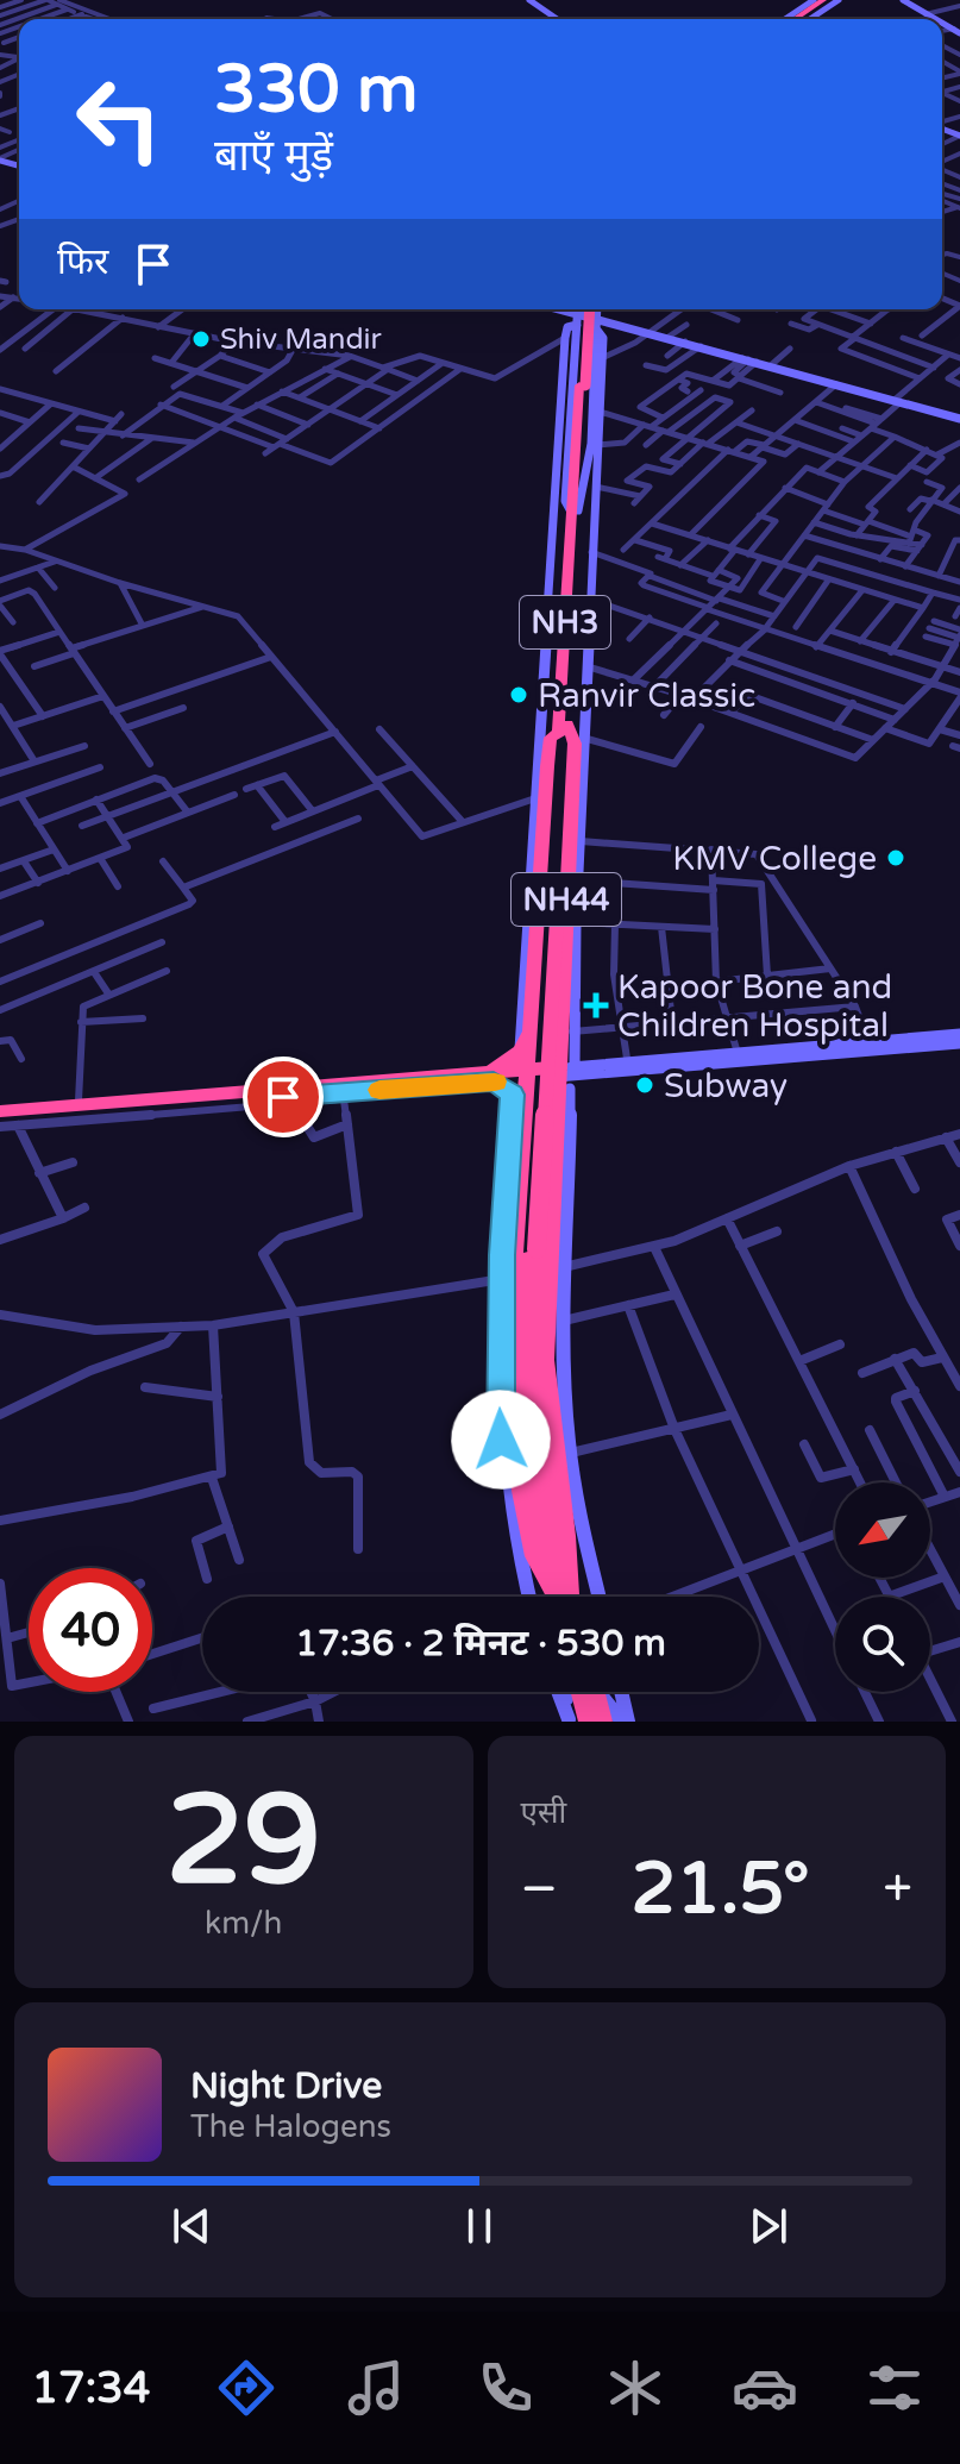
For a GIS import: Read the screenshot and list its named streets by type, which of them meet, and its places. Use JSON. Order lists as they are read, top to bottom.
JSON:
{
  "streets": {
    "highway": ["NH3", "NH44"]
  },
  "crossings": [
    ["NH3", "NH44"]
  ],
  "places": {
    "other": [
      "Shiv Mandir",
      "Ranvir Classic",
      "KMV College",
      "Subway"
    ],
    "health": ["Kapoor Bone and Children Hospital"]
  },
  "north": "bottom left",
  "page": {
    "turn": ["330 m", "बाएँ मुड़ें"],
    "then": "फिर",
    "limit": "40",
    "trip": "17:36 · 2 मिनट · 530 m",
    "tile": [
      ["29", "km/h"],
      "एसी"
    ],
    "heat": ["−", "21.5°", "+"],
    "song": ["Night Drive", "The Halogens"],
    "tabs": "17:34"
  }
}
